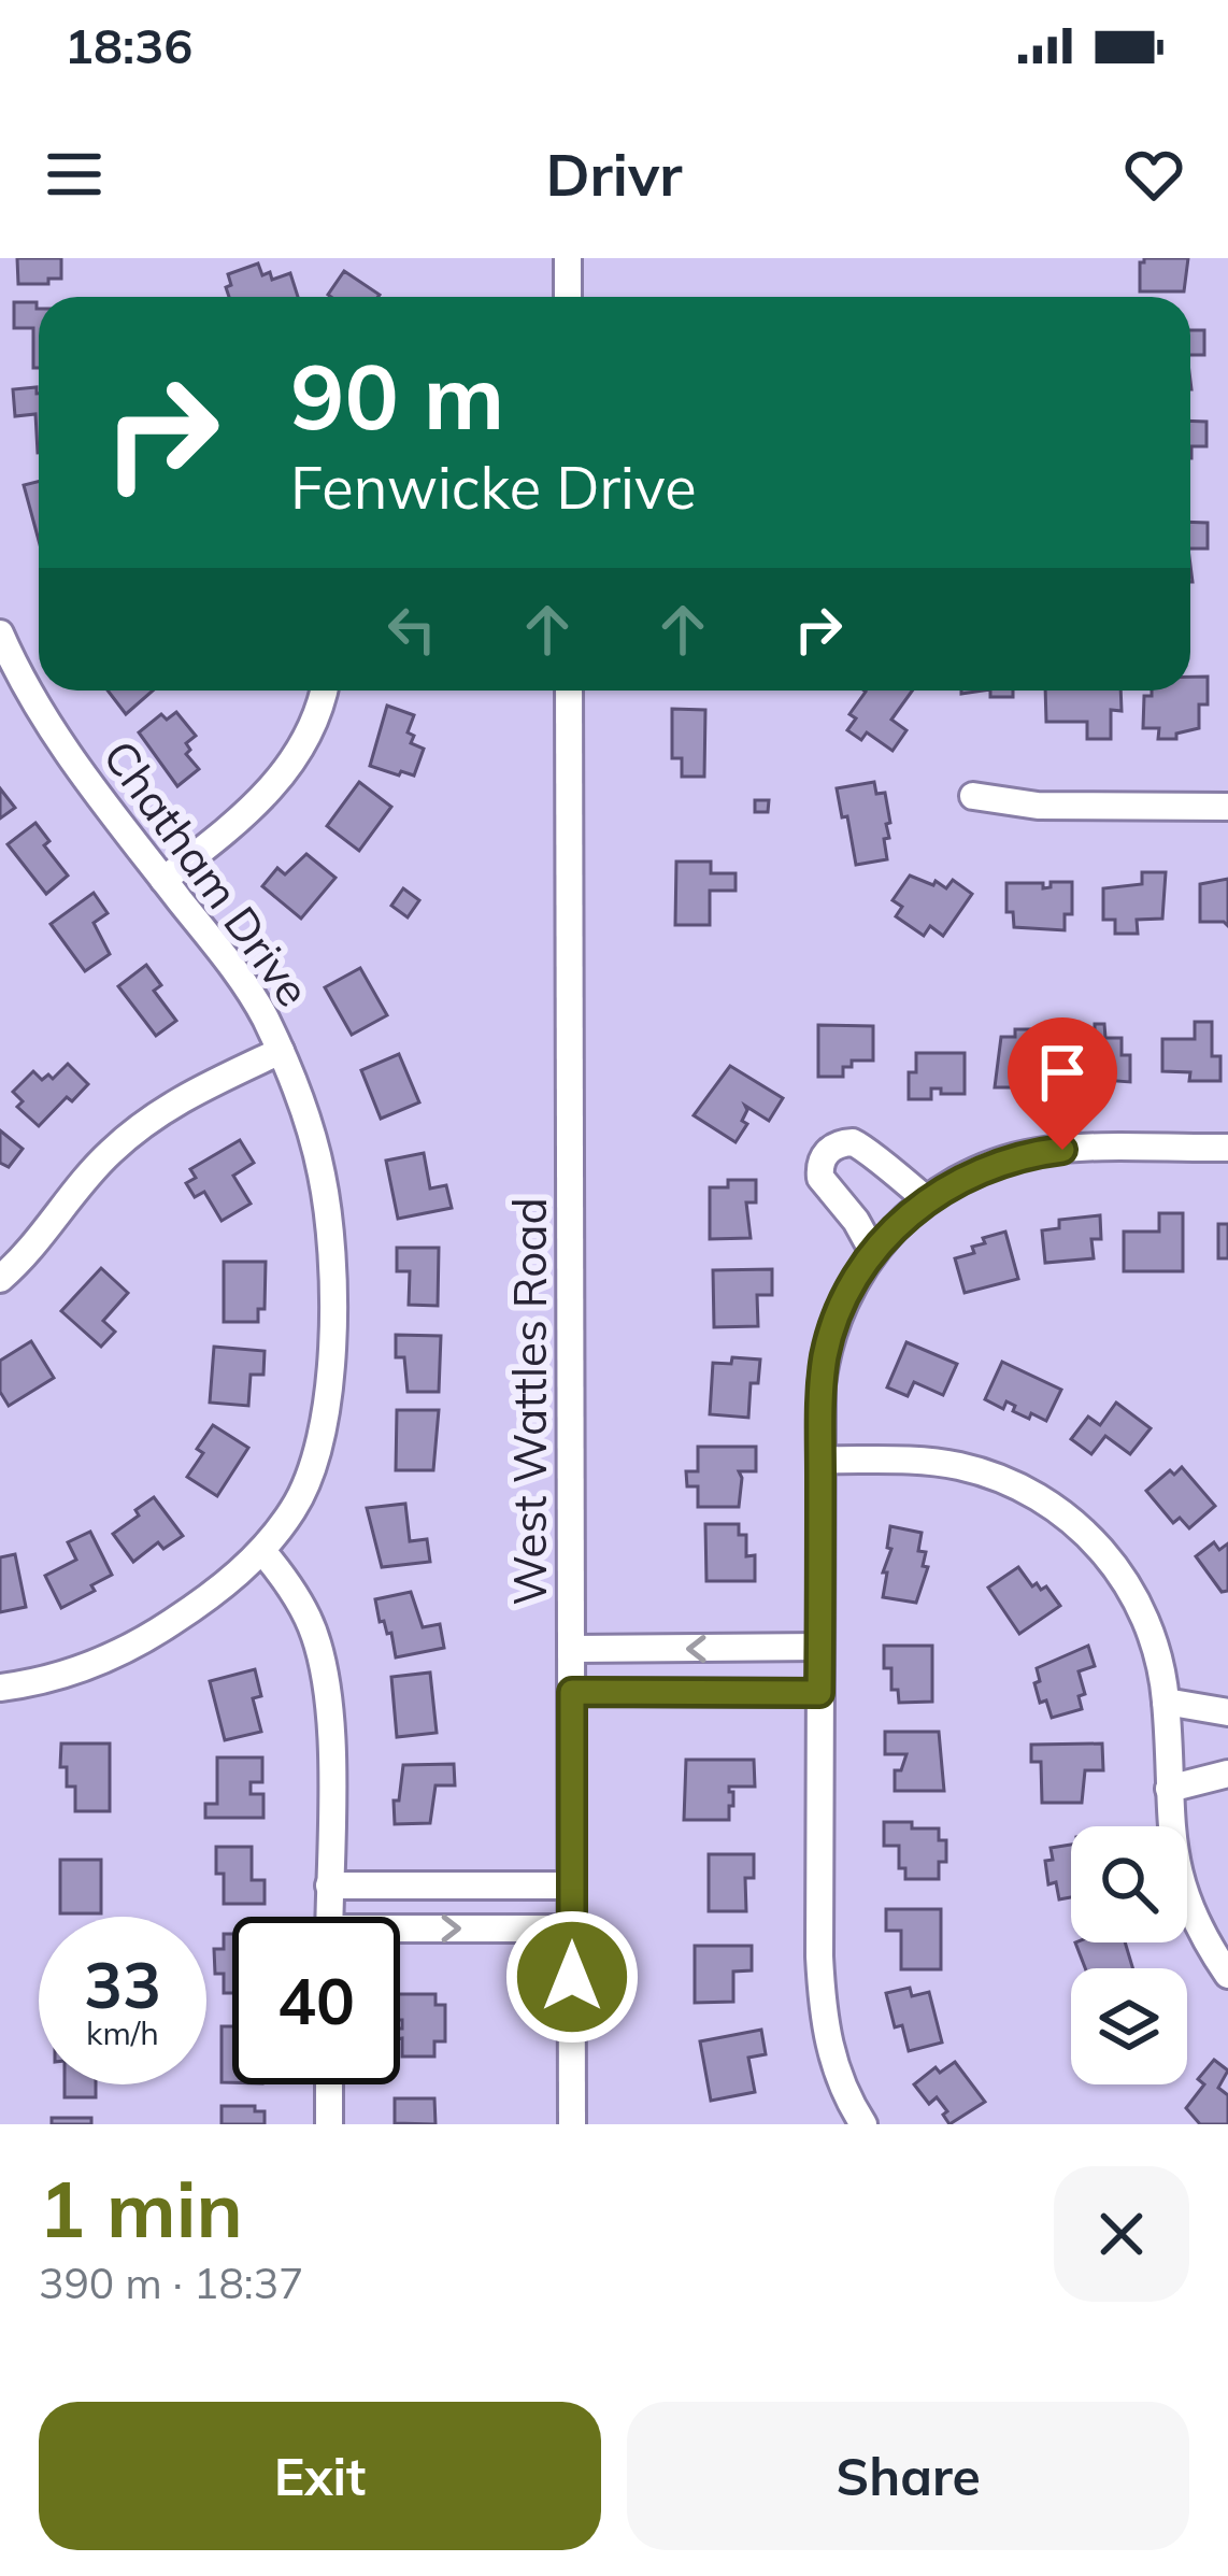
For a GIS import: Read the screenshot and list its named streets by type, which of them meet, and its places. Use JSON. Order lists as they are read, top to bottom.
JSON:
{
  "streets": {
    "street": ["Chatham Drive", "West Wattles Road"]
  },
  "page": {
    "status": "18:36",
    "header": "Drivr",
    "turn": ["90 m", "Fenwicke Drive"],
    "speed": "33 km/h",
    "limit": "40",
    "heading": ["1 min", "390 m · 18:37"],
    "buttons": ["Exit", "Share"]
  }
}
